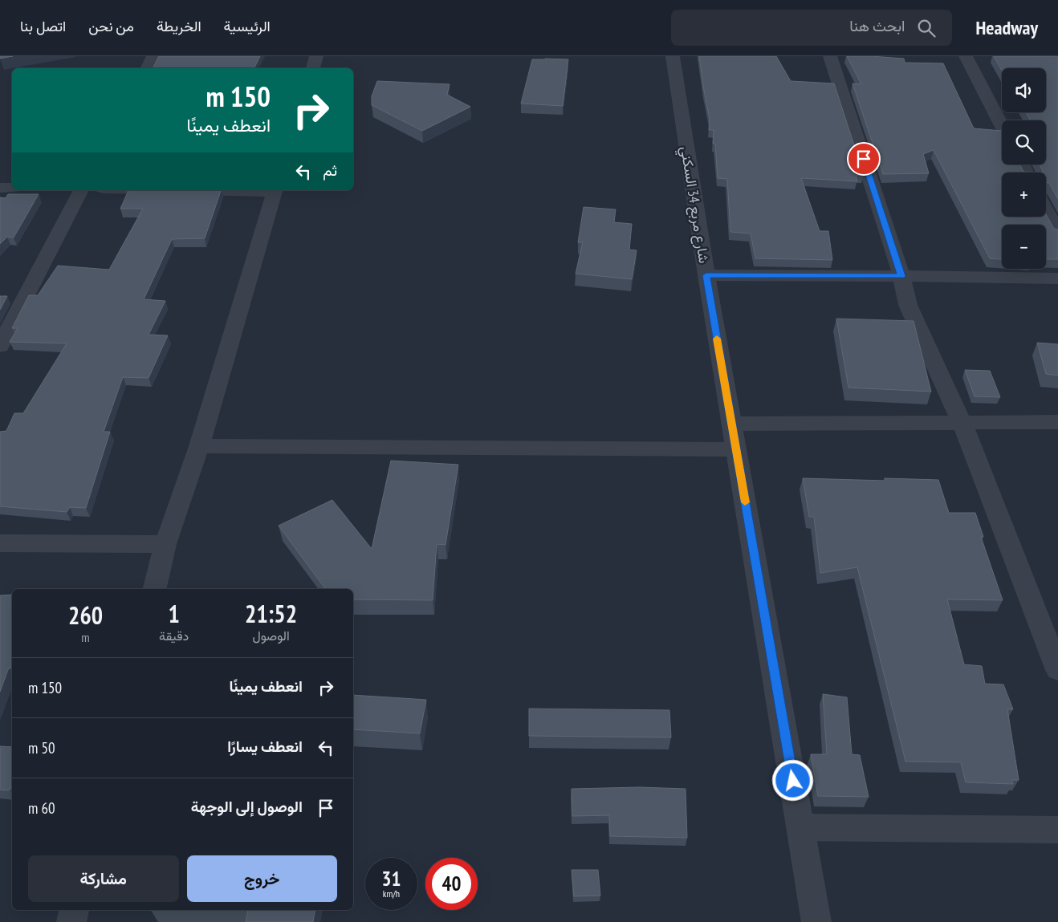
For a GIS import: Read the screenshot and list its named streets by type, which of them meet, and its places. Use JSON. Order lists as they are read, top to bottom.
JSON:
{
  "streets": {
    "street": ["شارع مربع 34 السكني"]
  },
  "page": {
    "header": "Headway",
    "search": "ابحث هنا",
    "nav": [
      "الرئيسية",
      "الخريطة",
      "من نحن",
      "اتصل بنا"
    ],
    "map_buttons": ["+", "−"],
    "turn": ["150 m", "انعطف يمينًا"],
    "then": "ثم",
    "eta": [
      "21:52",
      "الوصول",
      "1",
      "دقيقة",
      "260",
      "m"
    ],
    "list": [
      {
        "name": "انعطف يمينًا",
        "value": "150 m"
      },
      {
        "name": "انعطف يسارًا",
        "value": "50 m"
      },
      {
        "name": "الوصول إلى الوجهة",
        "value": "60 m"
      }
    ],
    "buttons": ["خروج", "مشاركة"],
    "speed": "31 km/h",
    "limit": "40"
  }
}
